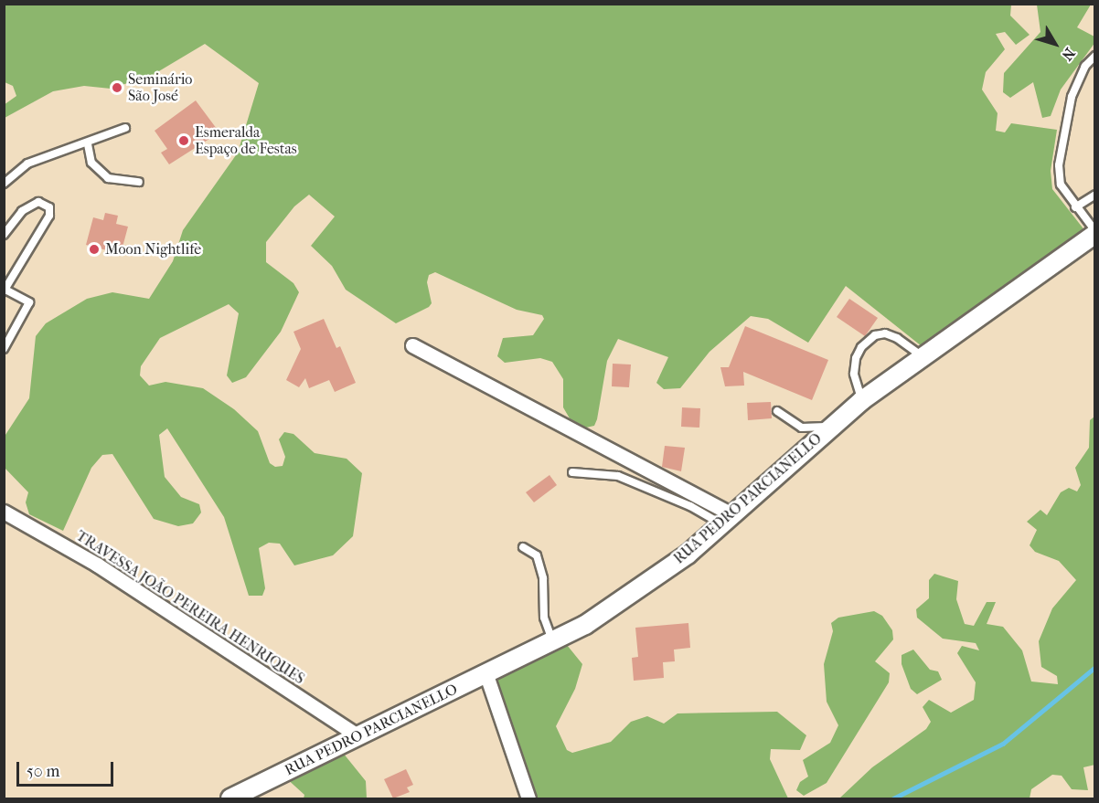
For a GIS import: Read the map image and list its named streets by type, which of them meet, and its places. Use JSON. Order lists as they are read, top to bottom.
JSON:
{
  "streets": {
    "street": ["RUA PEDRO PARCIANELLO", "TRAVESSA JOÃO PEREIRA HENRIQUES"]
  },
  "crossings": [
    ["RUA PEDRO PARCIANELLO", "TRAVESSA JOÃO PEREIRA HENRIQUES"]
  ],
  "places": ["Seminário São José", "Esmeralda Espaço de Festas", "Moon Nightlife"],
  "scale_bar": "50 m",
  "north": "bottom right"
}
